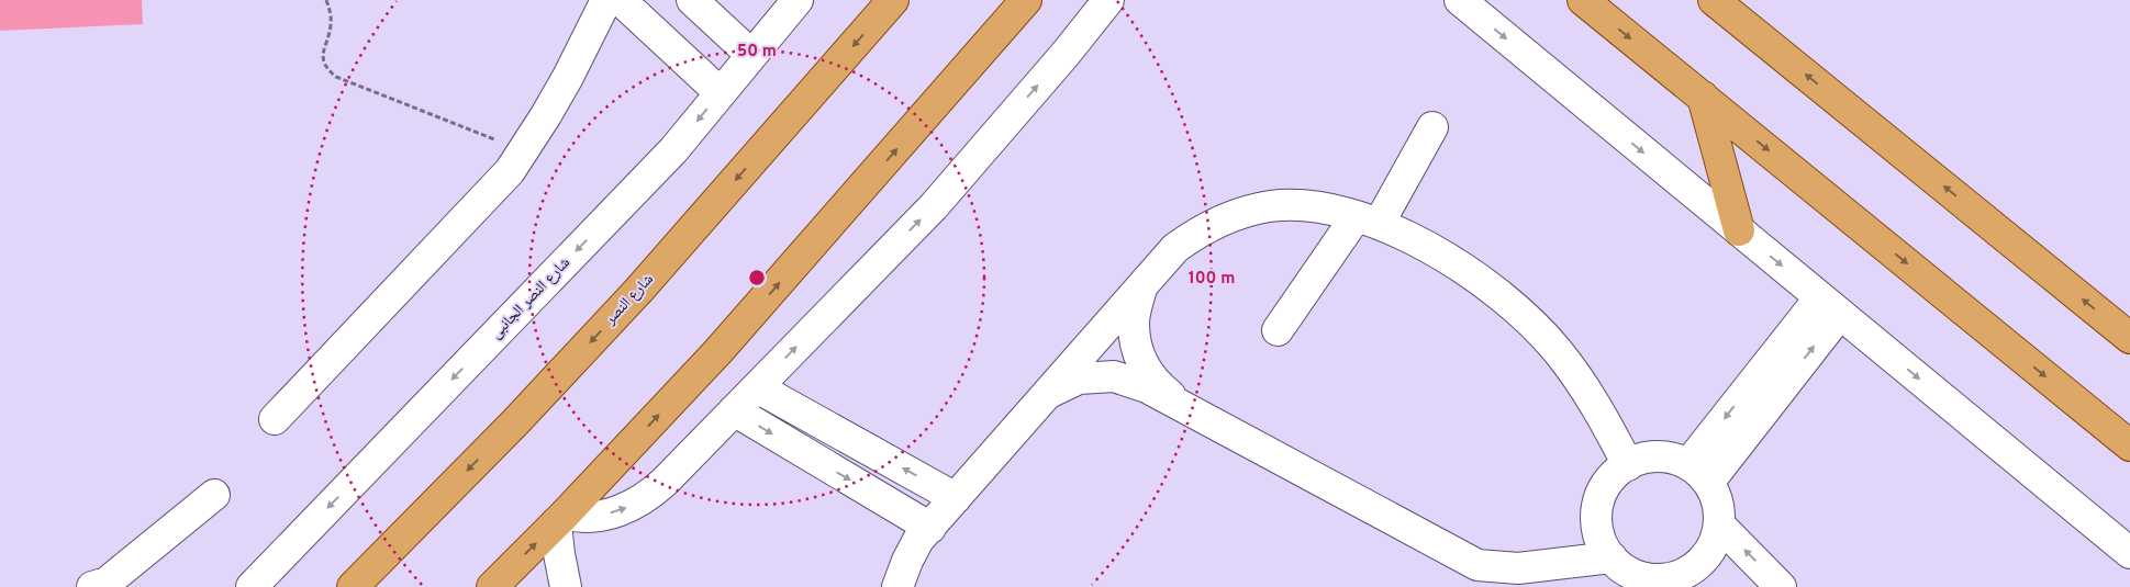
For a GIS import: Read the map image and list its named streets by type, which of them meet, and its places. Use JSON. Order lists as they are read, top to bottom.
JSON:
{
  "streets": {
    "main road": ["شارع النصر"],
    "street": ["شارع النصر الجانبى"]
  },
  "rings": ["50 m", "100 m"]
}
